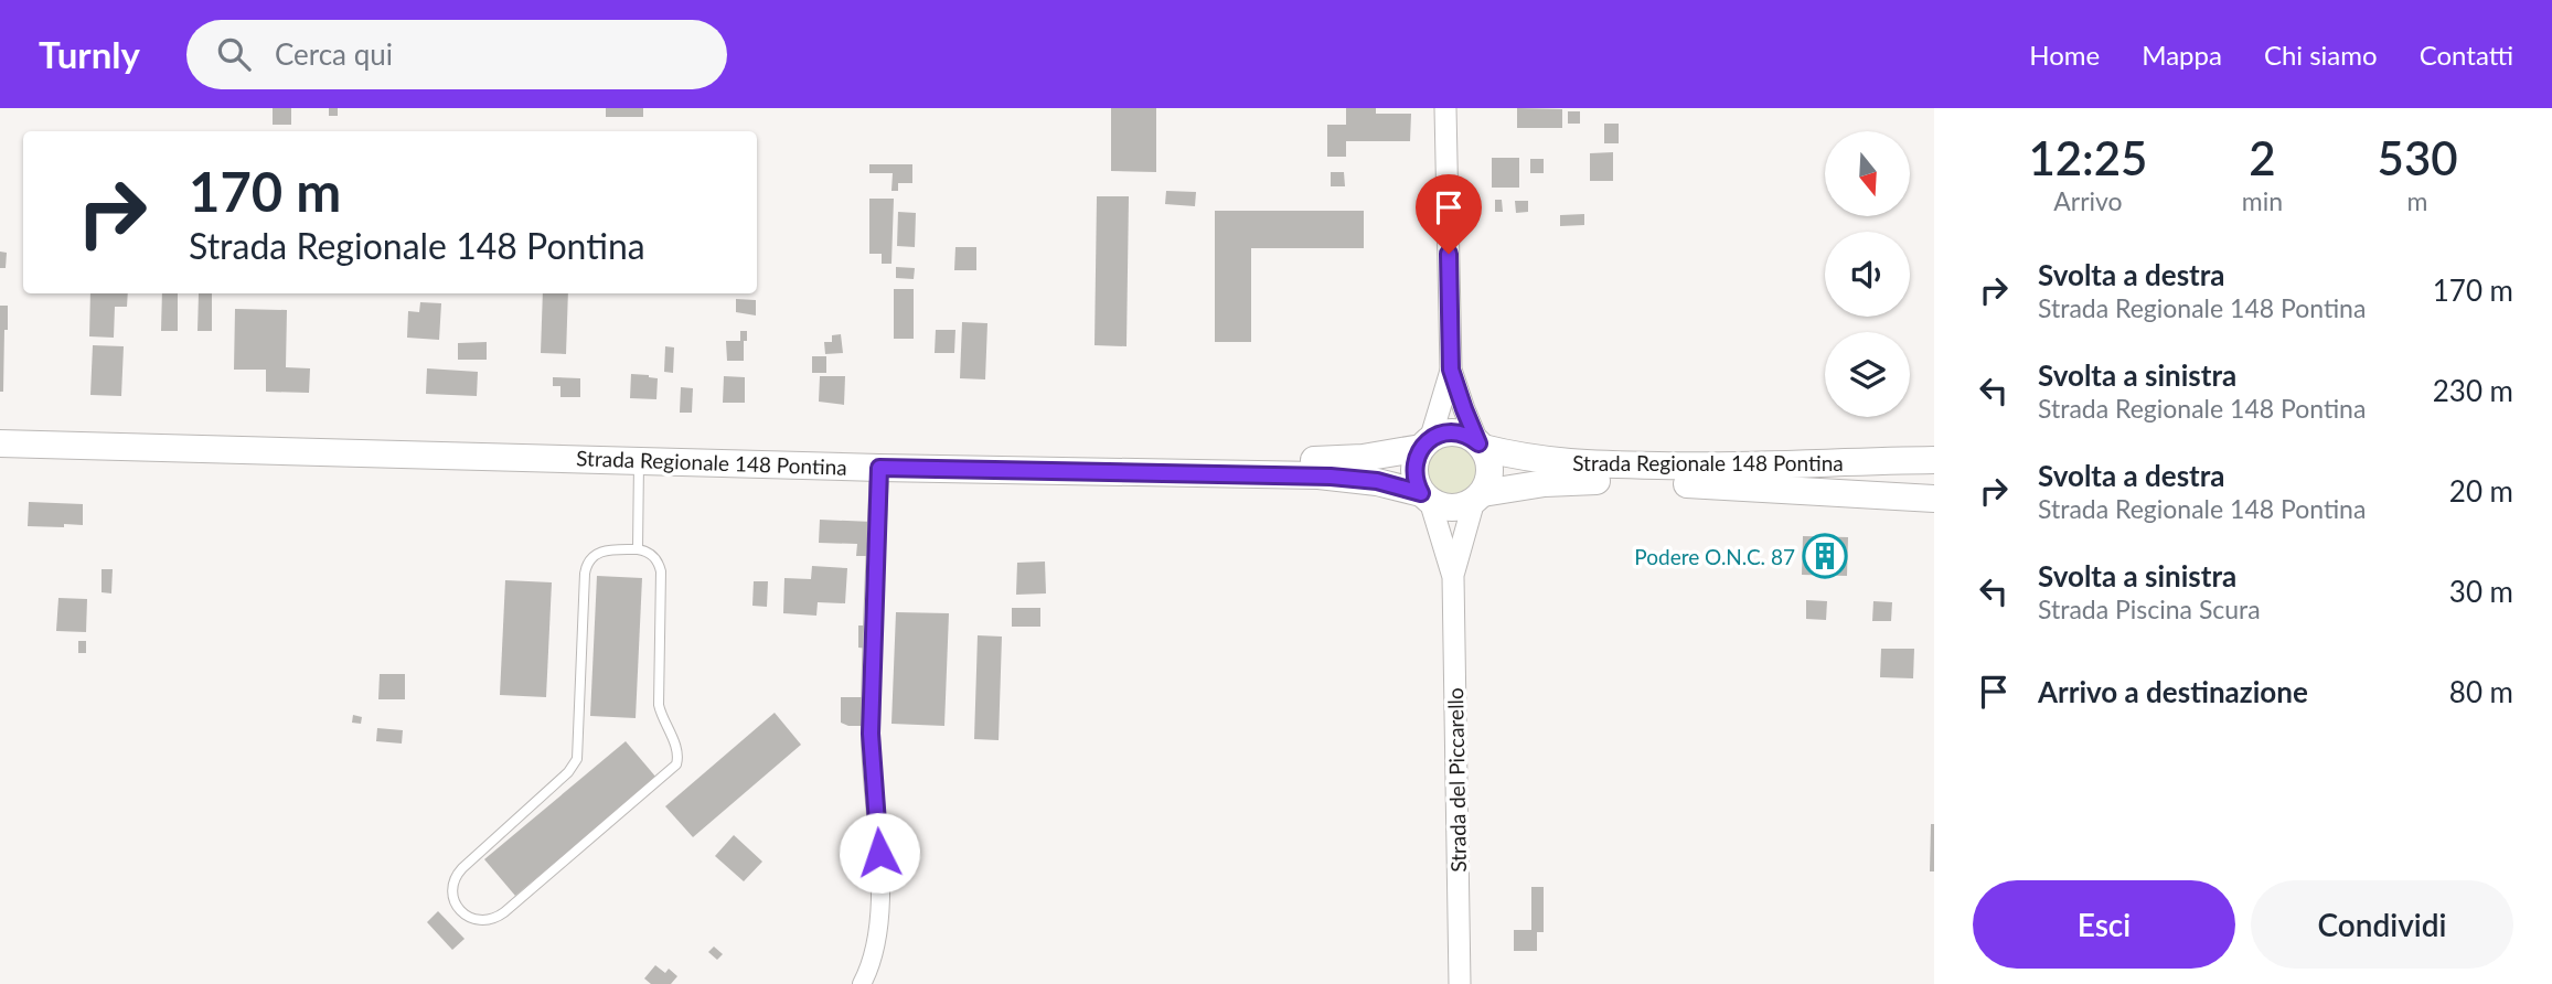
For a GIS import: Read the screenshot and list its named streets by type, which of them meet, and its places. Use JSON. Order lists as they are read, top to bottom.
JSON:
{
  "streets": {
    "main road": ["Strada Regionale 148 Pontina"],
    "street": ["Strada del Piccarello"]
  },
  "crossings": [
    ["Strada Regionale 148 Pontina", "Strada del Piccarello"]
  ],
  "places": {
    "building": ["Podere O.N.C. 87"]
  },
  "north": "bottom",
  "page": {
    "header": "Turnly",
    "search": "Cerca qui",
    "nav": [
      "Home",
      "Mappa",
      "Chi siamo",
      "Contatti"
    ],
    "eta": [
      "12:25",
      "Arrivo",
      "2",
      "min",
      "530",
      "m"
    ],
    "turn": ["170 m", "Strada Regionale 148 Pontina"],
    "list": [
      {
        "name": "Svolta a destra",
        "note": "Strada Regionale 148 Pontina",
        "value": "170 m"
      },
      {
        "name": "Svolta a sinistra",
        "note": "Strada Regionale 148 Pontina",
        "value": "230 m"
      },
      {
        "name": "Svolta a destra",
        "note": "Strada Regionale 148 Pontina",
        "value": "20 m"
      },
      {
        "name": "Svolta a sinistra",
        "note": "Strada Piscina Scura",
        "value": "30 m"
      },
      {
        "name": "Arrivo a destinazione",
        "value": "80 m"
      }
    ],
    "buttons": ["Esci", "Condividi"]
  }
}
